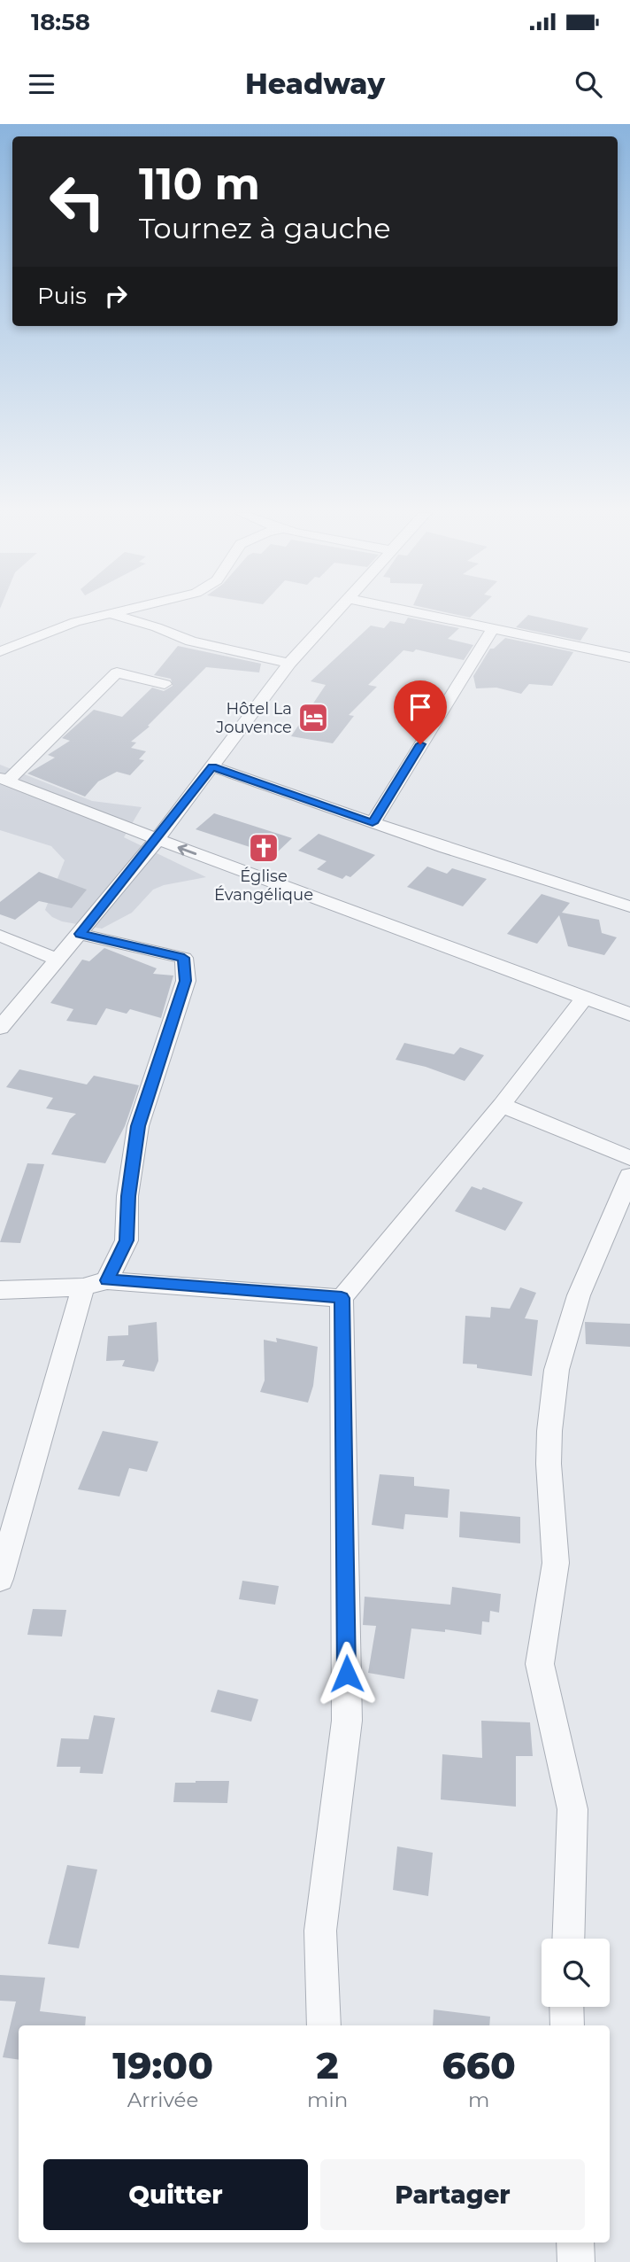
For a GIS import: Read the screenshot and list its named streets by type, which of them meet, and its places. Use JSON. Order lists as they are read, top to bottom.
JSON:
{
  "places": {
    "hotel": ["Hôtel La Jouvence"],
    "church": ["Église Évangélique"]
  },
  "page": {
    "status": "18:58",
    "header": "Headway",
    "turn": ["110 m", "Tournez à gauche"],
    "then": "Puis",
    "eta": [
      "19:00",
      "Arrivée",
      "2",
      "min",
      "660",
      "m"
    ],
    "buttons": ["Quitter", "Partager"]
  }
}
